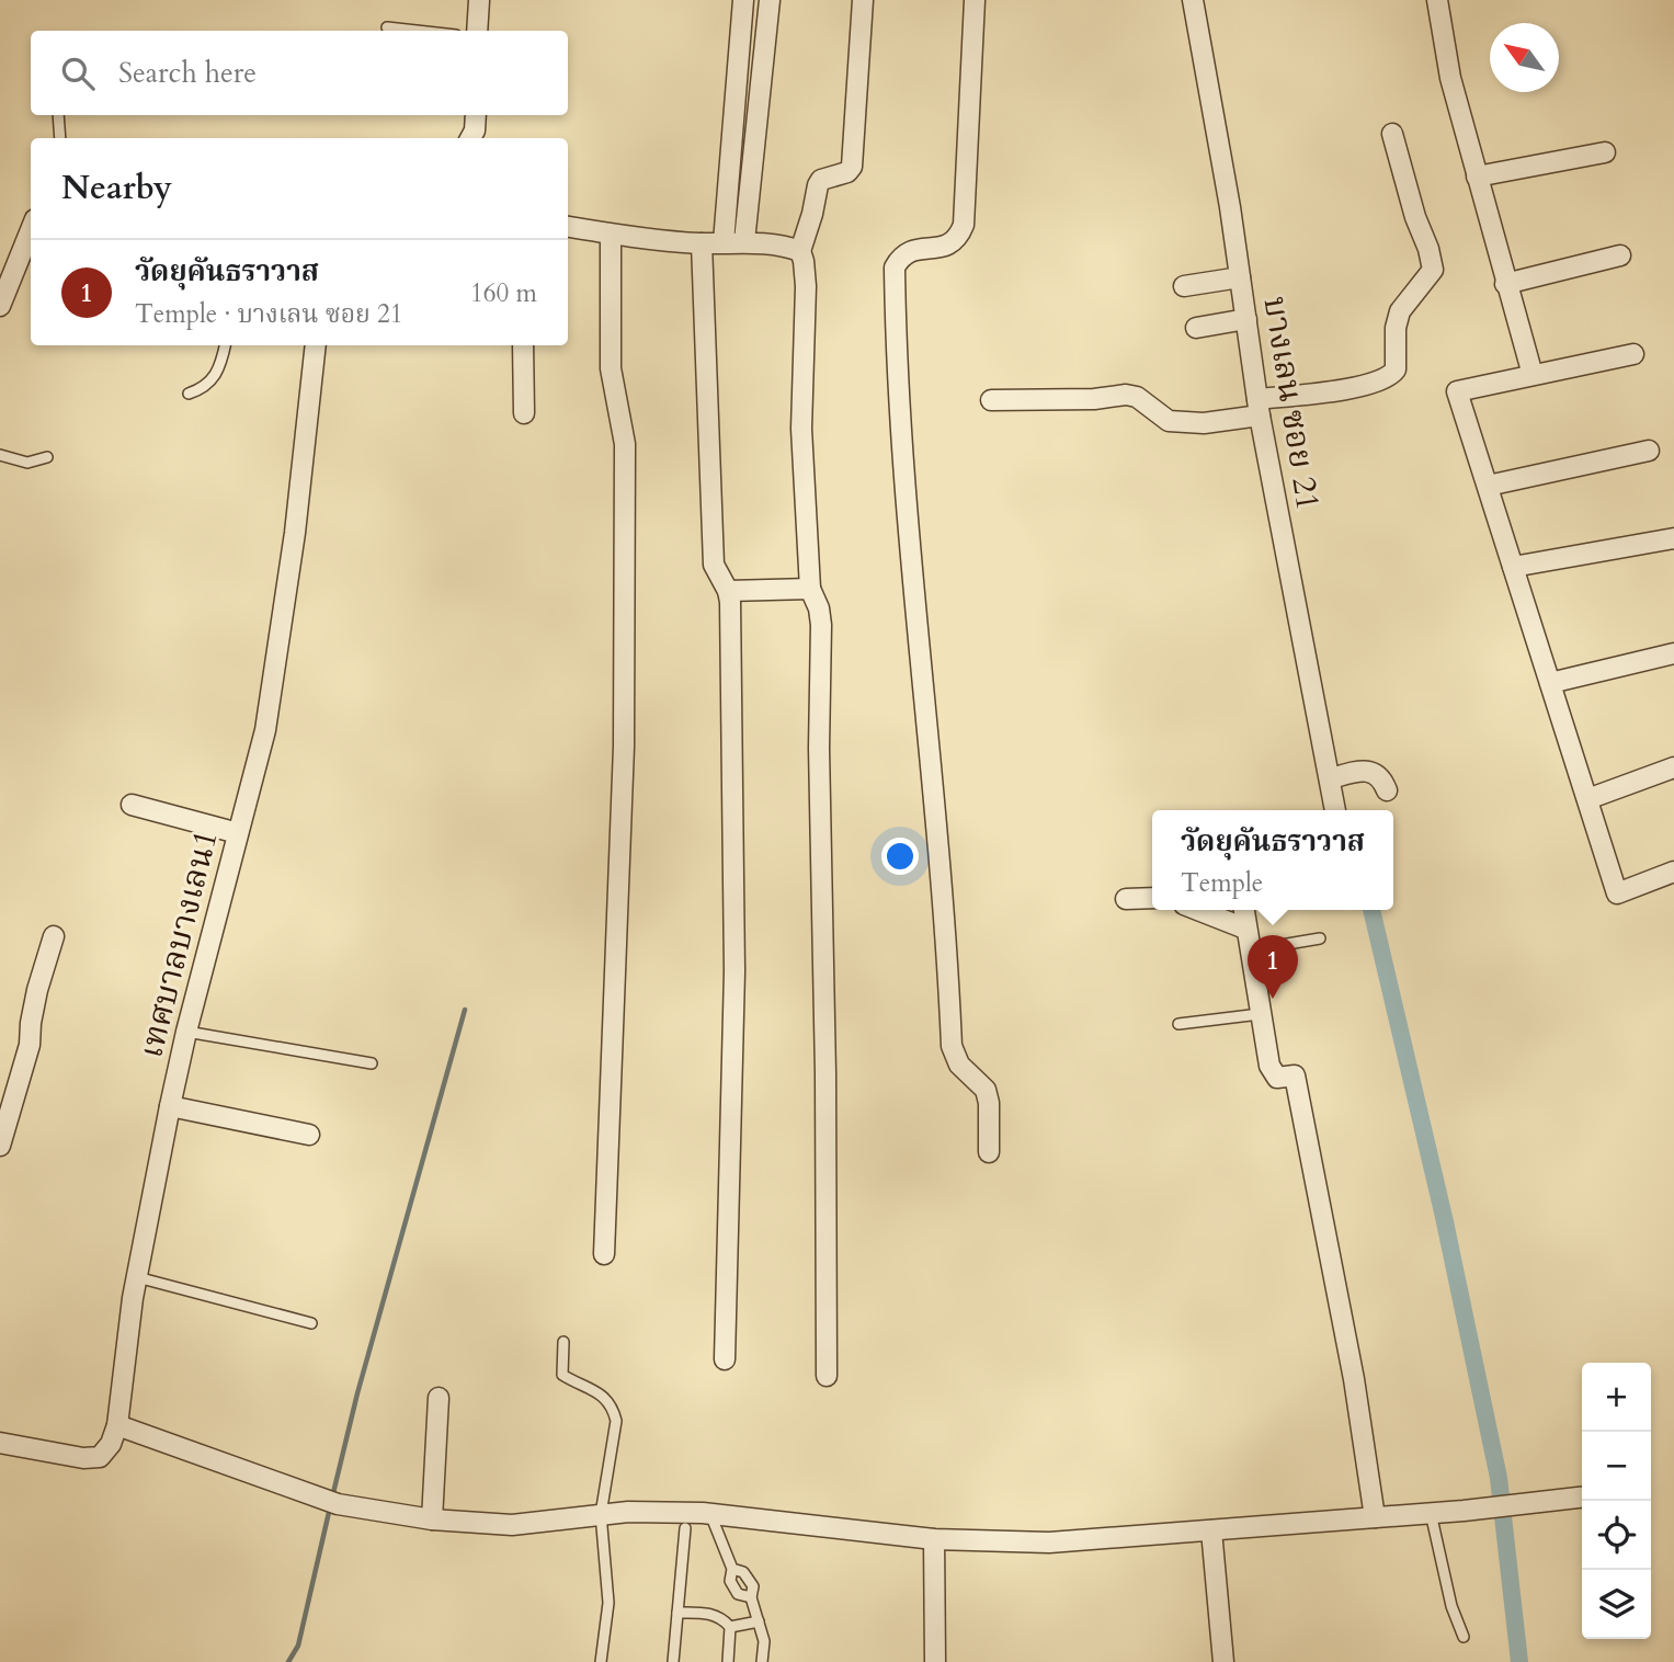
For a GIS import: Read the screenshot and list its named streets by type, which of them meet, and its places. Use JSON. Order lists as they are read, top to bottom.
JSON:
{
  "streets": {
    "street": ["บางเลน ซอย 21", "เทศบาลบางเลน1"]
  },
  "north": "top left",
  "page": {
    "search": "Search here",
    "heading": "Nearby",
    "list": [
      {
        "mark": "1",
        "name": "วัดยุคันธราวาส",
        "note": "Temple · บางเลน ซอย 21",
        "value": "160 m"
      }
    ],
    "popup": ["วัดยุคันธราวาส", "Temple"],
    "pins": "1",
    "map_buttons": ["+", "−"]
  }
}
